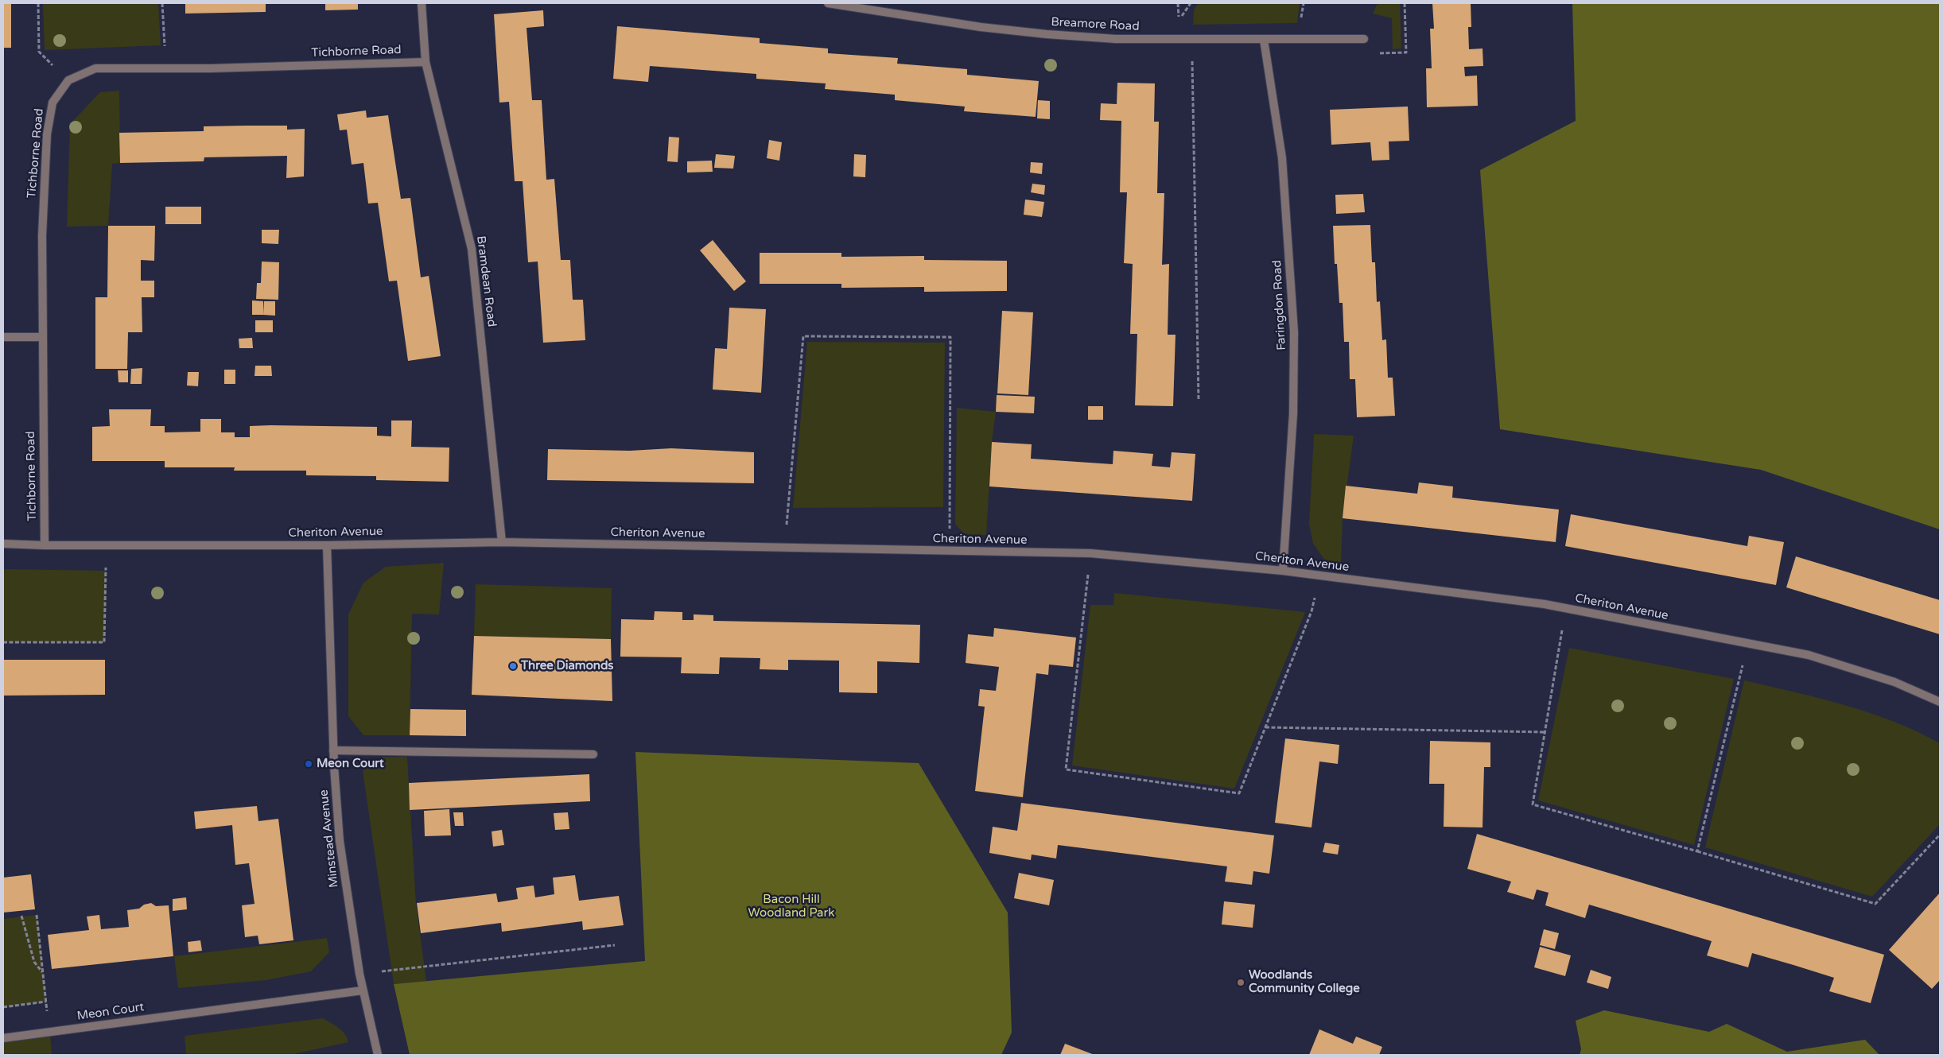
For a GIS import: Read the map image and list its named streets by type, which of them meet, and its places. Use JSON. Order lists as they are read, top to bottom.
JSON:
{
  "streets": {
    "street": [
      "Breamore Road",
      "Tichborne Road",
      "Bramdean Road",
      "Faringdon Road",
      "Cheriton Avenue",
      "Minstead Avenue",
      "Meon Court"
    ]
  },
  "crossings": [
    ["Breamore Road", "Faringdon Road"],
    ["Tichborne Road", "Bramdean Road"],
    ["Tichborne Road", "Cheriton Avenue"],
    ["Bramdean Road", "Cheriton Avenue"],
    ["Faringdon Road", "Cheriton Avenue"],
    ["Cheriton Avenue", "Minstead Avenue"],
    ["Minstead Avenue", "Meon Court"]
  ],
  "parks": ["Bacon Hill Woodland Park"],
  "places": ["Three Diamonds", "Meon Court", "Woodlands Community College"]
}
